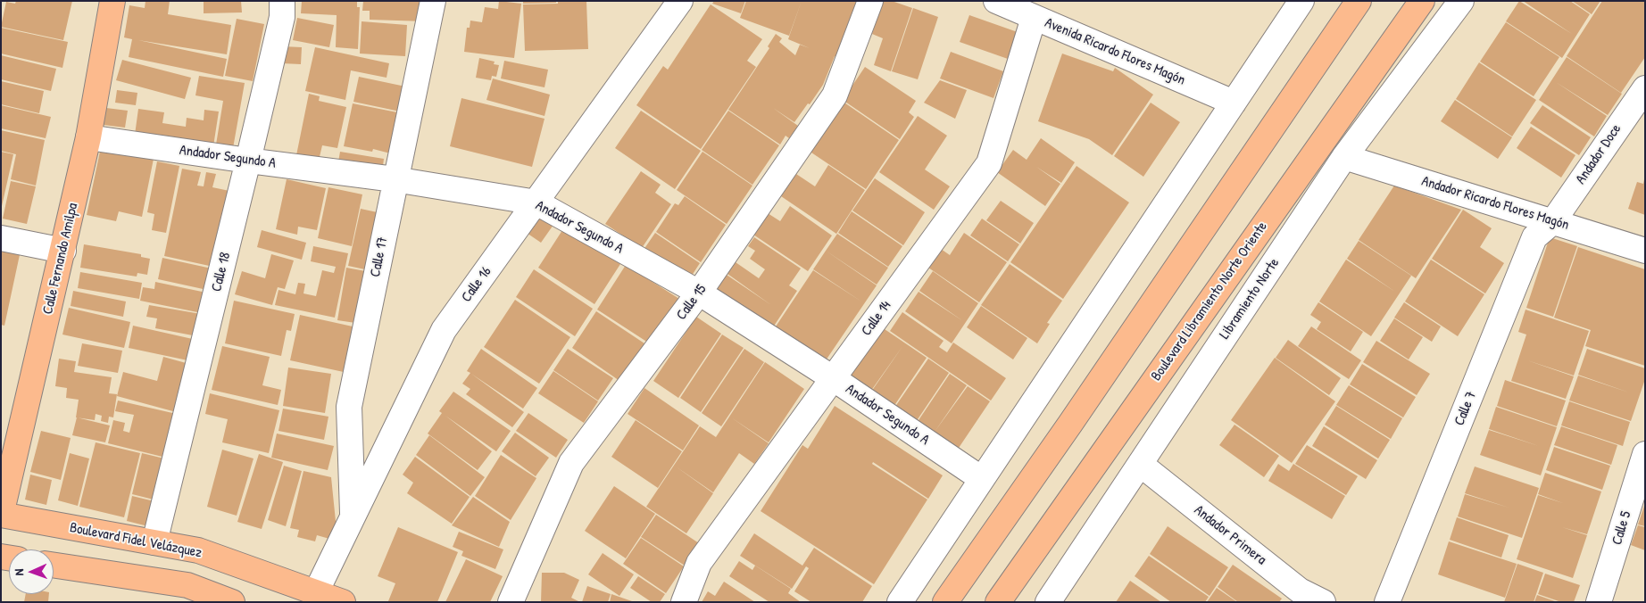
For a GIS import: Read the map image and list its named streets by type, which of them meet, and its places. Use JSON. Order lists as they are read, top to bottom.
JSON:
{
  "streets": {
    "main road": ["Calle Fernando Amilpa", "Boulevard Libramiento Norte Oriente", "Boulevard Fidel Velázquez"],
    "street": [
      "Avenida Ricardo Flores Magón",
      "Andador Doce",
      "Andador Segundo A",
      "Andador Ricardo Flores Magón",
      "Calle 17",
      "Calle 18",
      "Calle 16",
      "Libramiento Norte",
      "Calle 15",
      "Calle 14",
      "Calle 7",
      "Calle 5",
      "Andador Primera"
    ]
  },
  "crossings": [
    ["Avenida Ricardo Flores Magón", "Calle 14"],
    ["Andador Doce", "Andador Ricardo Flores Magón"],
    ["Andador Doce", "Calle 7"],
    ["Andador Segundo A", "Calle 17"],
    ["Andador Segundo A", "Calle Fernando Amilpa"],
    ["Andador Segundo A", "Calle 18"],
    ["Andador Segundo A", "Calle 16"],
    ["Andador Segundo A", "Calle 15"],
    ["Andador Segundo A", "Calle 14"],
    ["Andador Ricardo Flores Magón", "Libramiento Norte"],
    ["Andador Ricardo Flores Magón", "Calle 7"],
    ["Calle 17", "Calle 16"],
    ["Calle Fernando Amilpa", "Boulevard Fidel Velázquez"],
    ["Calle 18", "Boulevard Fidel Velázquez"],
    ["Calle 16", "Boulevard Fidel Velázquez"],
    ["Libramiento Norte", "Andador Primera"]
  ],
  "north": "left"
}
